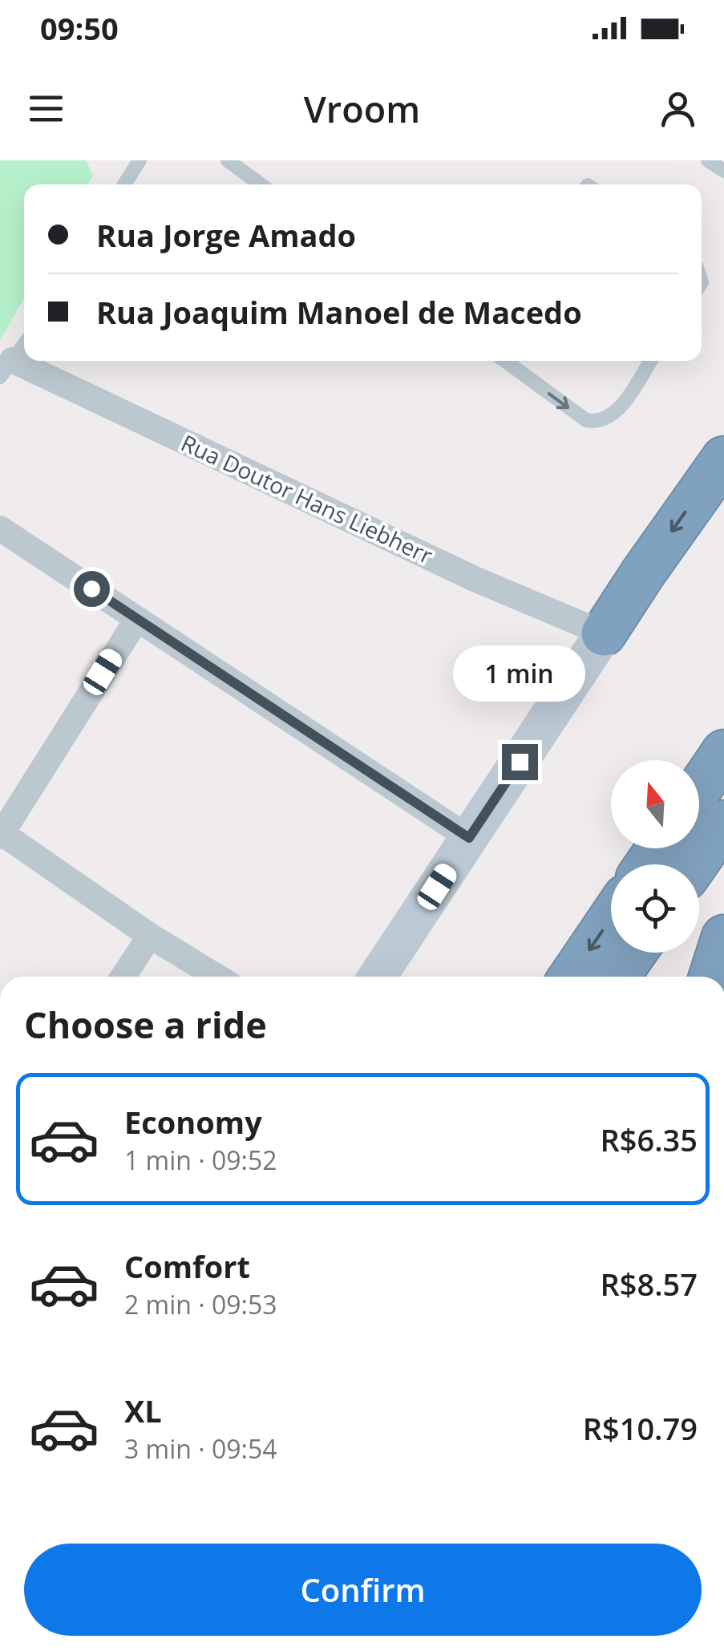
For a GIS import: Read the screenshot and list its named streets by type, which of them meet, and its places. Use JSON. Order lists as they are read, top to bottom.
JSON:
{
  "streets": {
    "street": ["Rua Doutor Hans Liebherr"]
  },
  "north": "top",
  "page": {
    "status": "09:50",
    "header": "Vroom",
    "banner": ["Rua Jorge Amado", "Rua Joaquim Manoel de Macedo"],
    "bubble": "1 min",
    "heading": "Choose a ride",
    "list": [
      {
        "name": "Economy",
        "note": "1 min · 09:52",
        "value": "R$6.35"
      },
      {
        "name": "Comfort",
        "note": "2 min · 09:53",
        "value": "R$8.57"
      },
      {
        "name": "XL",
        "note": "3 min · 09:54",
        "value": "R$10.79"
      }
    ],
    "buttons": "Confirm"
  }
}
